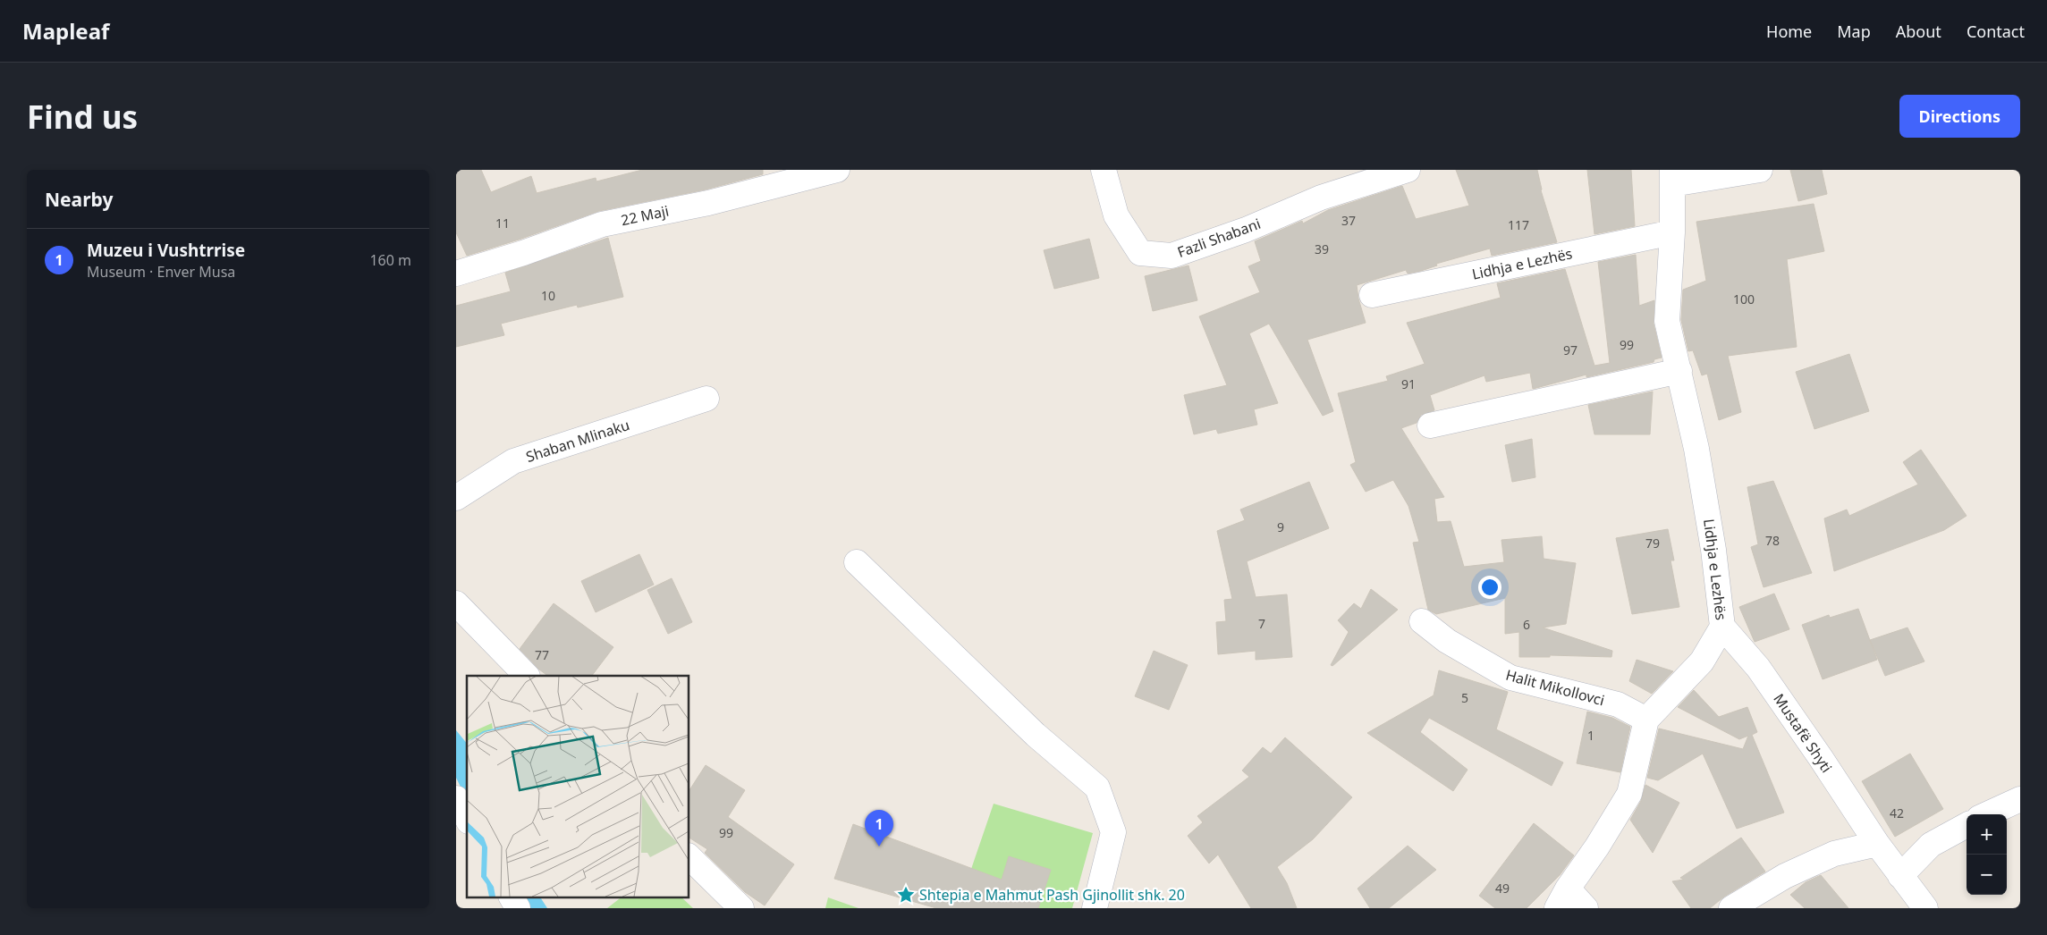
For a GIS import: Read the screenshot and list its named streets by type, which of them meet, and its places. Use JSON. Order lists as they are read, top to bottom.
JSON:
{
  "streets": {
    "street": [
      "22 Maji",
      "Fazli Shabani",
      "Lidhja e Lezhës",
      "Shaban Mlinaku",
      "Halit Mikollovci",
      "Mustafë Shyti"
    ]
  },
  "crossings": [
    ["Lidhja e Lezhës", "Halit Mikollovci"],
    ["Lidhja e Lezhës", "Mustafë Shyti"]
  ],
  "places": {
    "place": ["Shtepia e Mahmut Pash Gjinollit shk. 20"]
  },
  "house_numbers": [
    "37",
    "11",
    "117",
    "39",
    "10",
    "100",
    "99",
    "97",
    "91",
    "9",
    "78",
    "79",
    "7",
    "6",
    "77",
    "5",
    "1",
    "42",
    "99",
    "49"
  ],
  "page": {
    "header": "Mapleaf",
    "nav": [
      "Home",
      "Map",
      "About",
      "Contact"
    ],
    "buttons": "Directions",
    "title": "Find us",
    "heading": "Nearby",
    "list": [
      {
        "mark": "1",
        "name": "Muzeu i Vushtrrise",
        "note": "Museum · Enver Musa",
        "value": "160 m"
      }
    ],
    "pins": "1",
    "map_buttons": ["+", "−"]
  }
}
